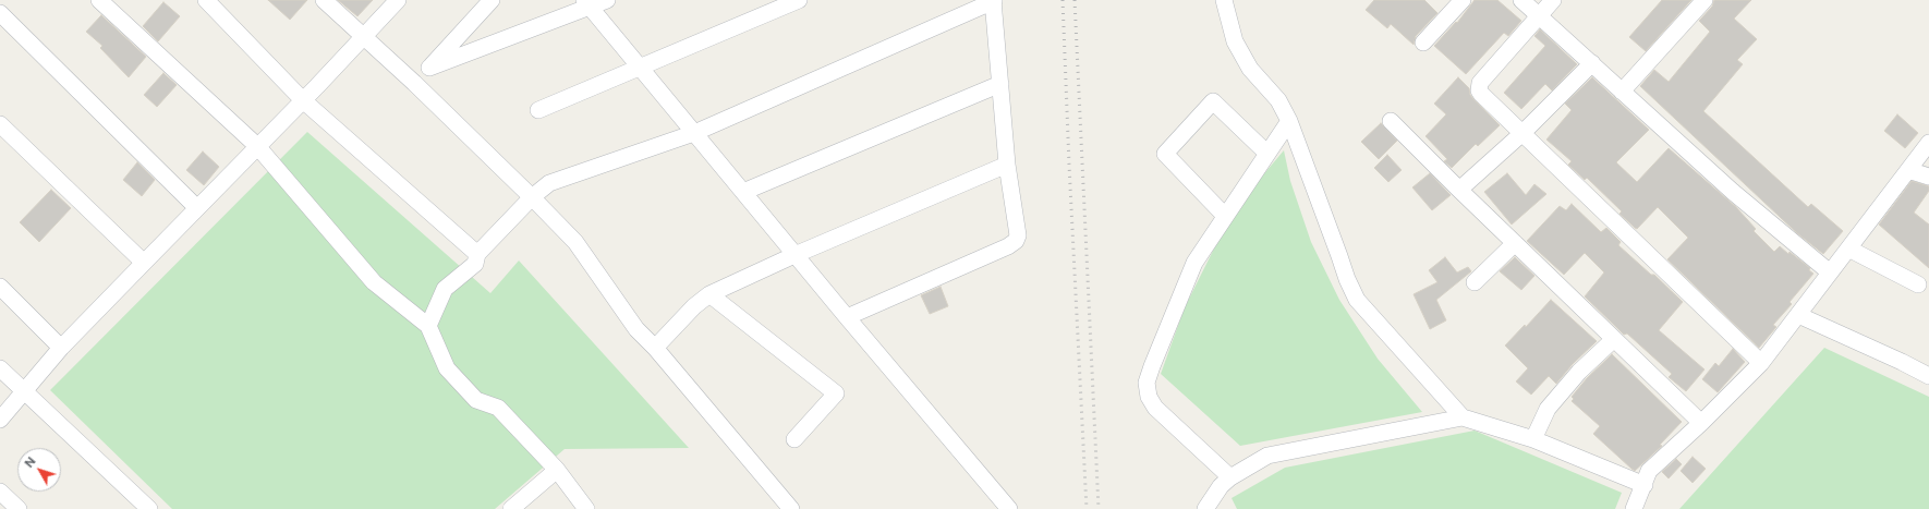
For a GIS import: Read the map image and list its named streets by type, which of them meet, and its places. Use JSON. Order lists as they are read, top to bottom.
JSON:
{
  "north": "top left"
}
